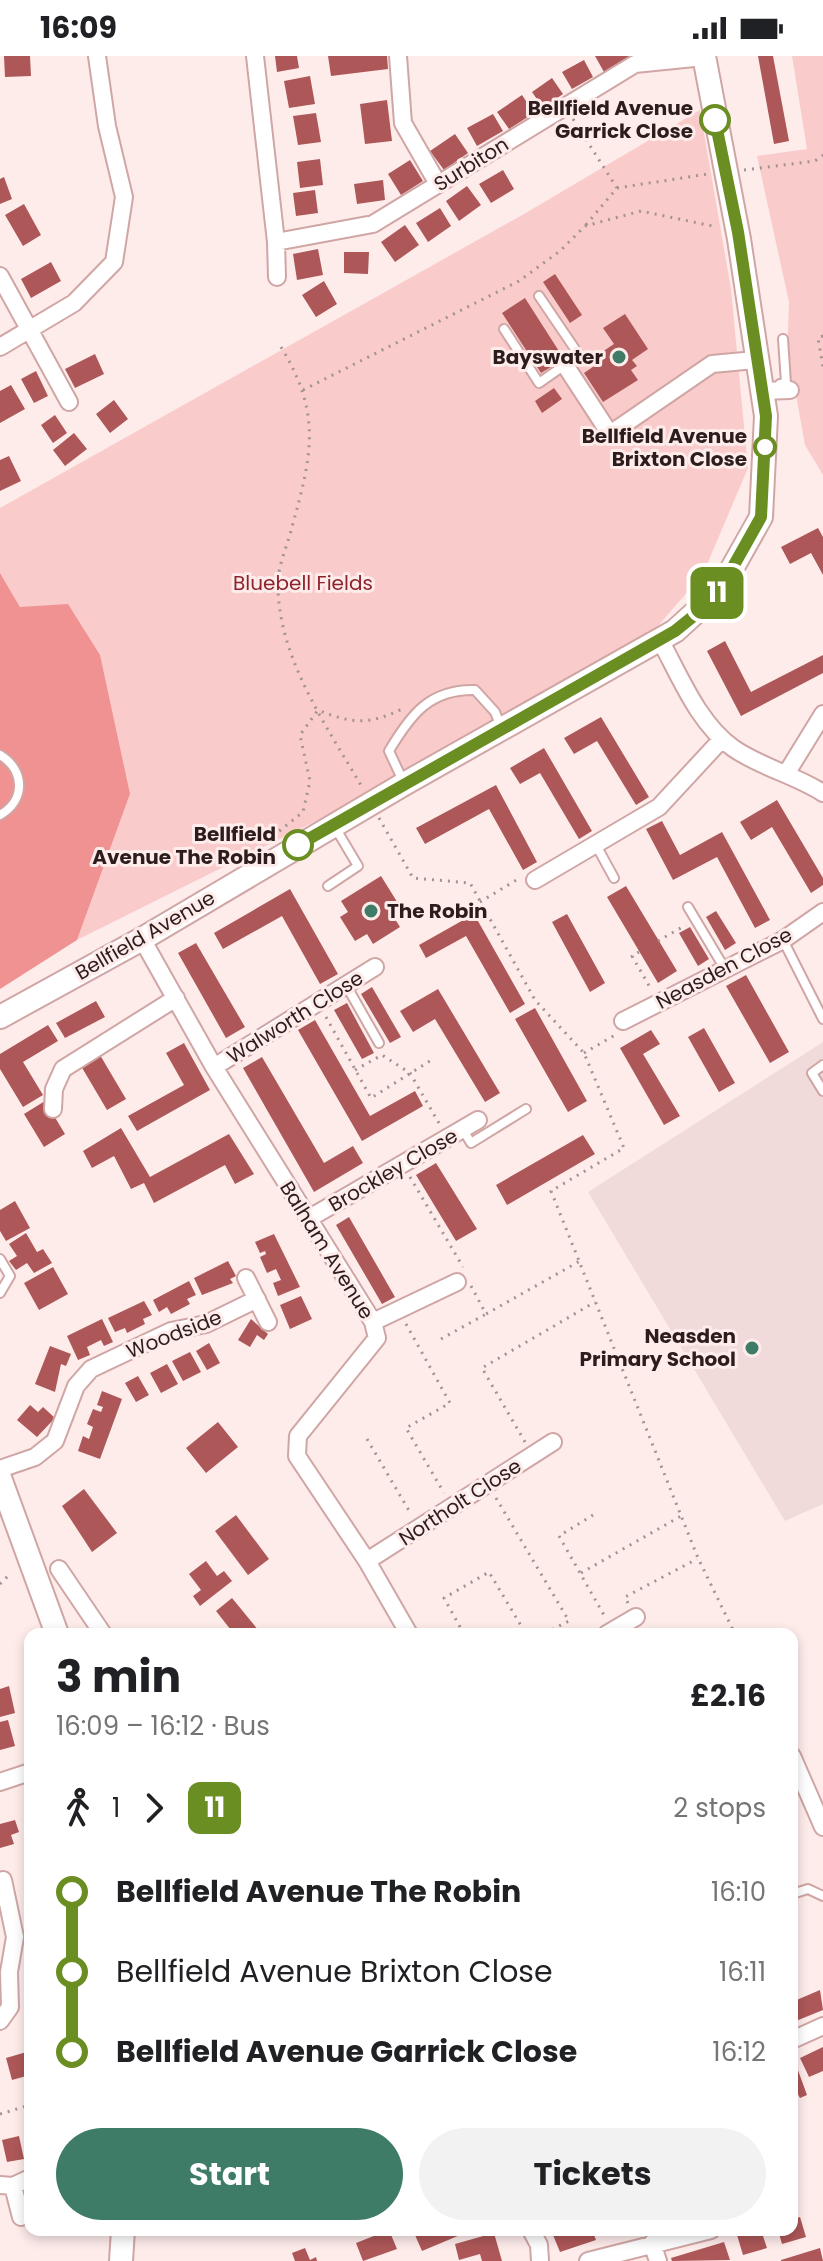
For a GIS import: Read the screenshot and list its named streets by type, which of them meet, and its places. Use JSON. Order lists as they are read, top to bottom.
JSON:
{
  "streets": {
    "street": [
      "Surbiton",
      "Bellfield Avenue",
      "Neasden Close",
      "Walworth Close",
      "Brockley Close",
      "Balham Avenue",
      "Woodside",
      "Northolt Close"
    ]
  },
  "crossings": [
    ["Surbiton", "Bellfield Avenue"],
    ["Bellfield Avenue", "Balham Avenue"],
    ["Walworth Close", "Balham Avenue"],
    ["Brockley Close", "Balham Avenue"],
    ["Balham Avenue", "Northolt Close"]
  ],
  "parks": ["Bluebell Fields"],
  "places": [
    "Bellfield Avenue Garrick Close",
    "Bayswater",
    "Bellfield Avenue Brixton Close",
    "Bellfield Avenue The Robin",
    "The Robin",
    "Neasden Primary School"
  ],
  "lines": ["bus line 11"],
  "page": {
    "status": "16:09",
    "on_map": "11",
    "heading": ["3 min", "16:09 – 16:12 · Bus", "£2.16"],
    "legs": ["1", "11", "2 stops"],
    "list": [
      {
        "name": "Bellfield Avenue The Robin",
        "value": "16:10"
      },
      {
        "name": "Bellfield Avenue Brixton Close",
        "value": "16:11"
      },
      {
        "name": "Bellfield Avenue Garrick Close",
        "value": "16:12"
      }
    ],
    "buttons": ["Start", "Tickets"]
  }
}
